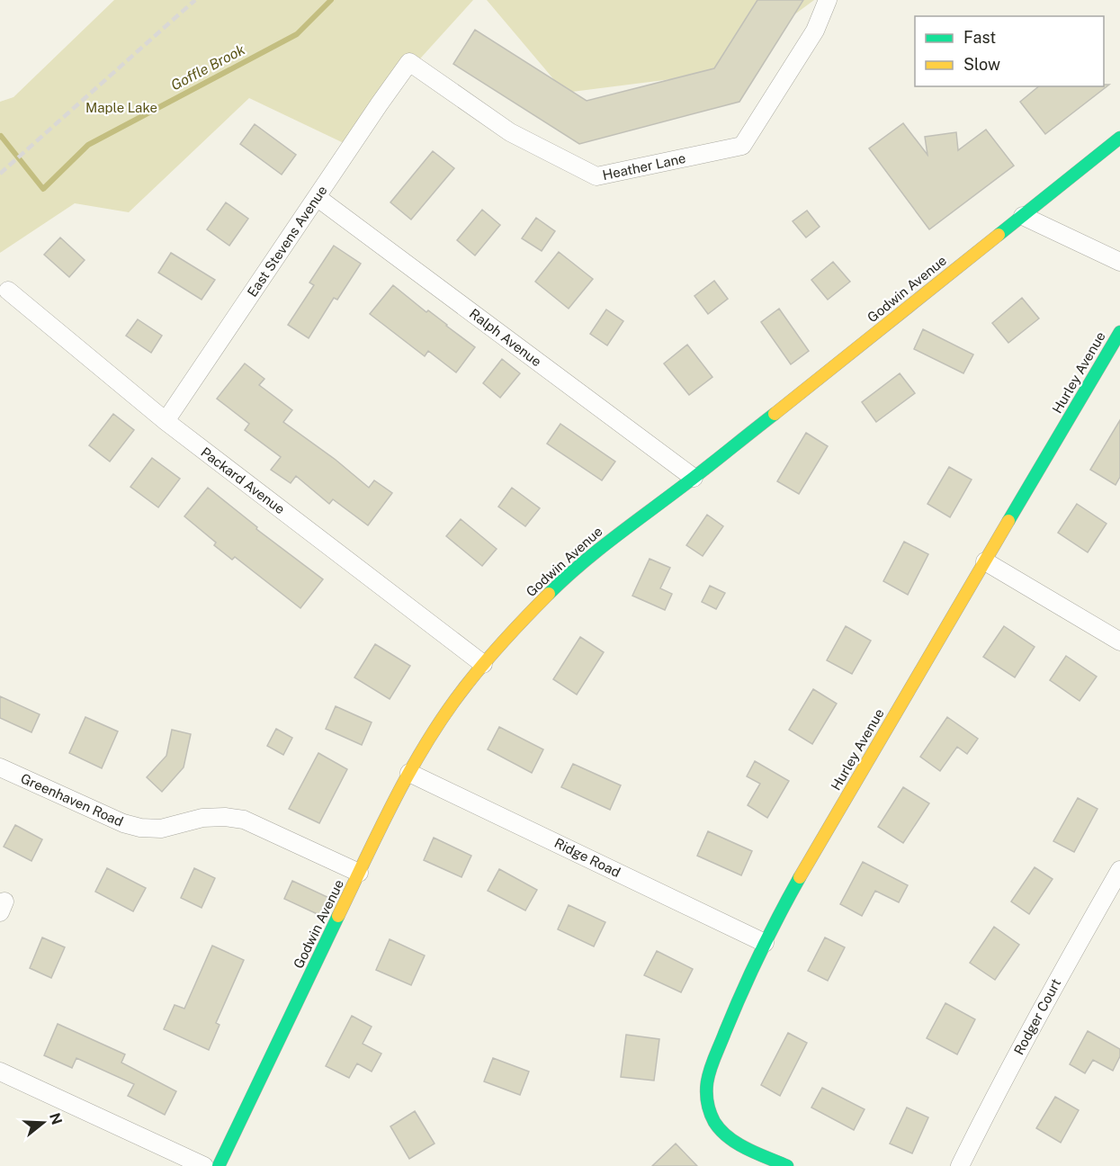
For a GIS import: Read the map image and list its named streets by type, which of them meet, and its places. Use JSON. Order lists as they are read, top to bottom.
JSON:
{
  "streets": {
    "main road": ["Godwin Avenue", "Hurley Avenue"],
    "street": [
      "Heather Lane",
      "East Stevens Avenue",
      "Ralph Avenue",
      "Packard Avenue",
      "Greenhaven Road",
      "Ridge Road",
      "Rodger Court"
    ]
  },
  "crossings": [
    ["Heather Lane", "East Stevens Avenue"],
    ["East Stevens Avenue", "Ralph Avenue"],
    ["East Stevens Avenue", "Packard Avenue"],
    ["Godwin Avenue", "Ralph Avenue"],
    ["Godwin Avenue", "Packard Avenue"],
    ["Godwin Avenue", "Greenhaven Road"],
    ["Godwin Avenue", "Ridge Road"],
    ["Hurley Avenue", "Ridge Road"]
  ],
  "water": ["Goffle Brook"],
  "parks": ["Maple Lake"],
  "legend": ["Fast", "Slow"],
  "north": "right"
}
